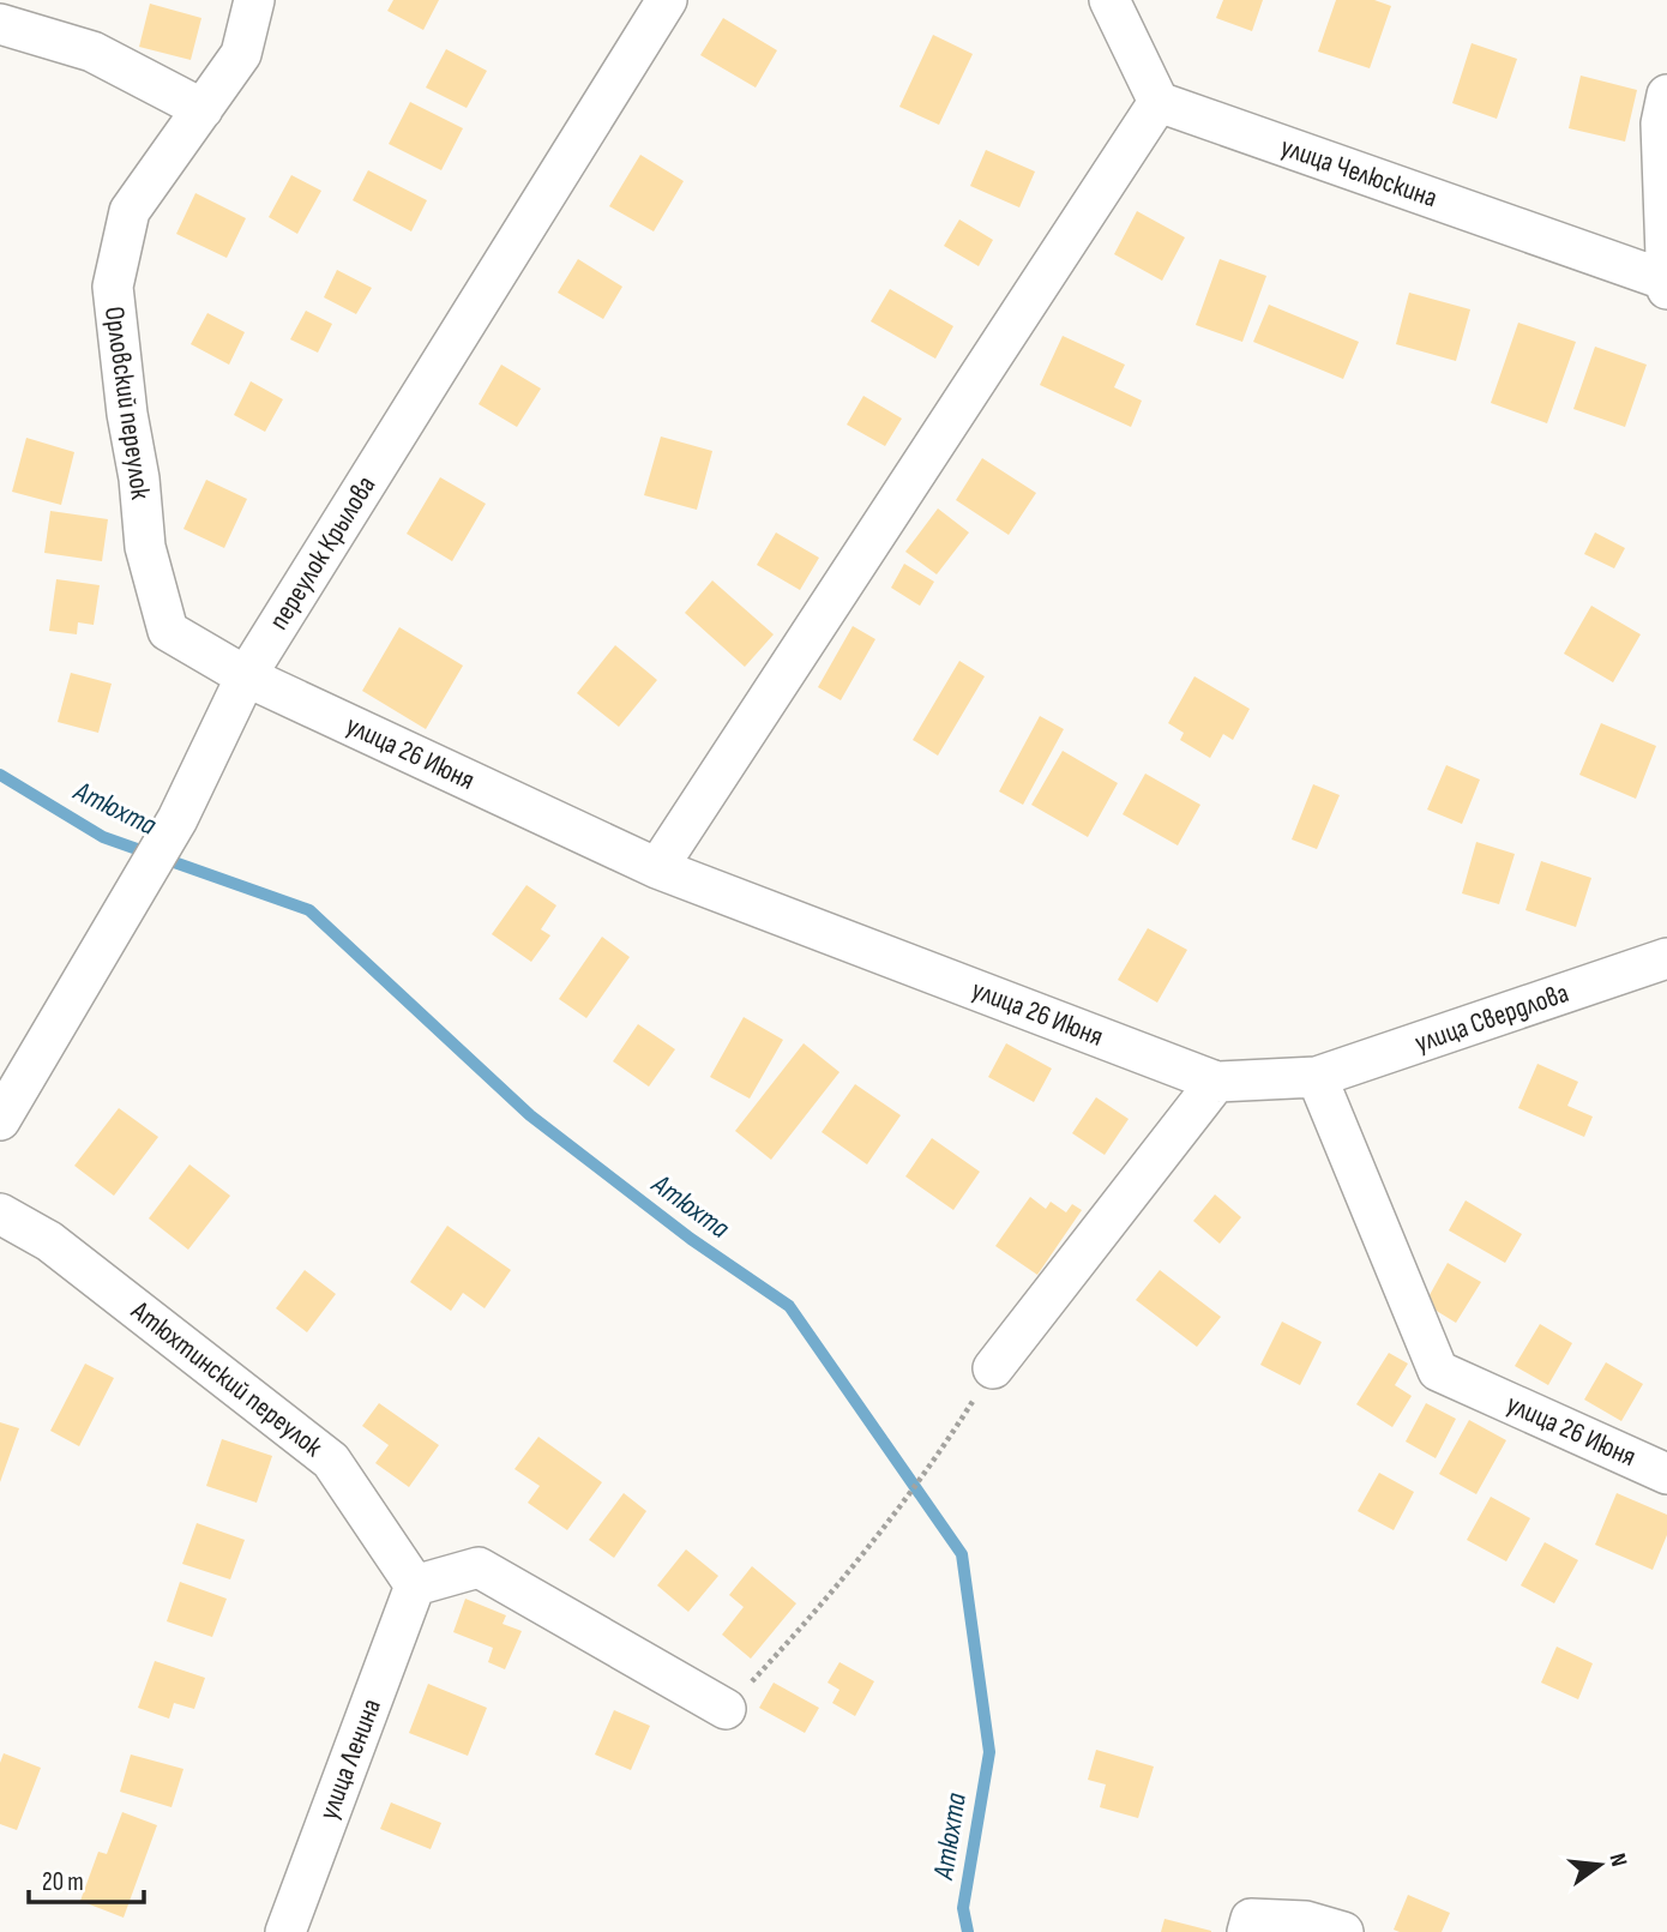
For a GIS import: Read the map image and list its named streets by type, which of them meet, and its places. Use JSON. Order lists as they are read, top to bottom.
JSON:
{
  "streets": {
    "street": [
      "улица Челюскина",
      "Орловский переулок",
      "переулок Крылова",
      "улица 26 Июня",
      "улица Свердлова",
      "Атюхтинский переулок",
      "улица Ленина"
    ]
  },
  "crossings": [
    ["Орловский переулок", "переулок Крылова"],
    ["Орловский переулок", "улица 26 Июня"],
    ["переулок Крылова", "улица 26 Июня"],
    ["улица 26 Июня", "улица Свердлова"],
    ["Атюхтинский переулок", "улица Ленина"]
  ],
  "water": ["Атюхта"],
  "scale_bar": "20 m",
  "north": "right"
}
